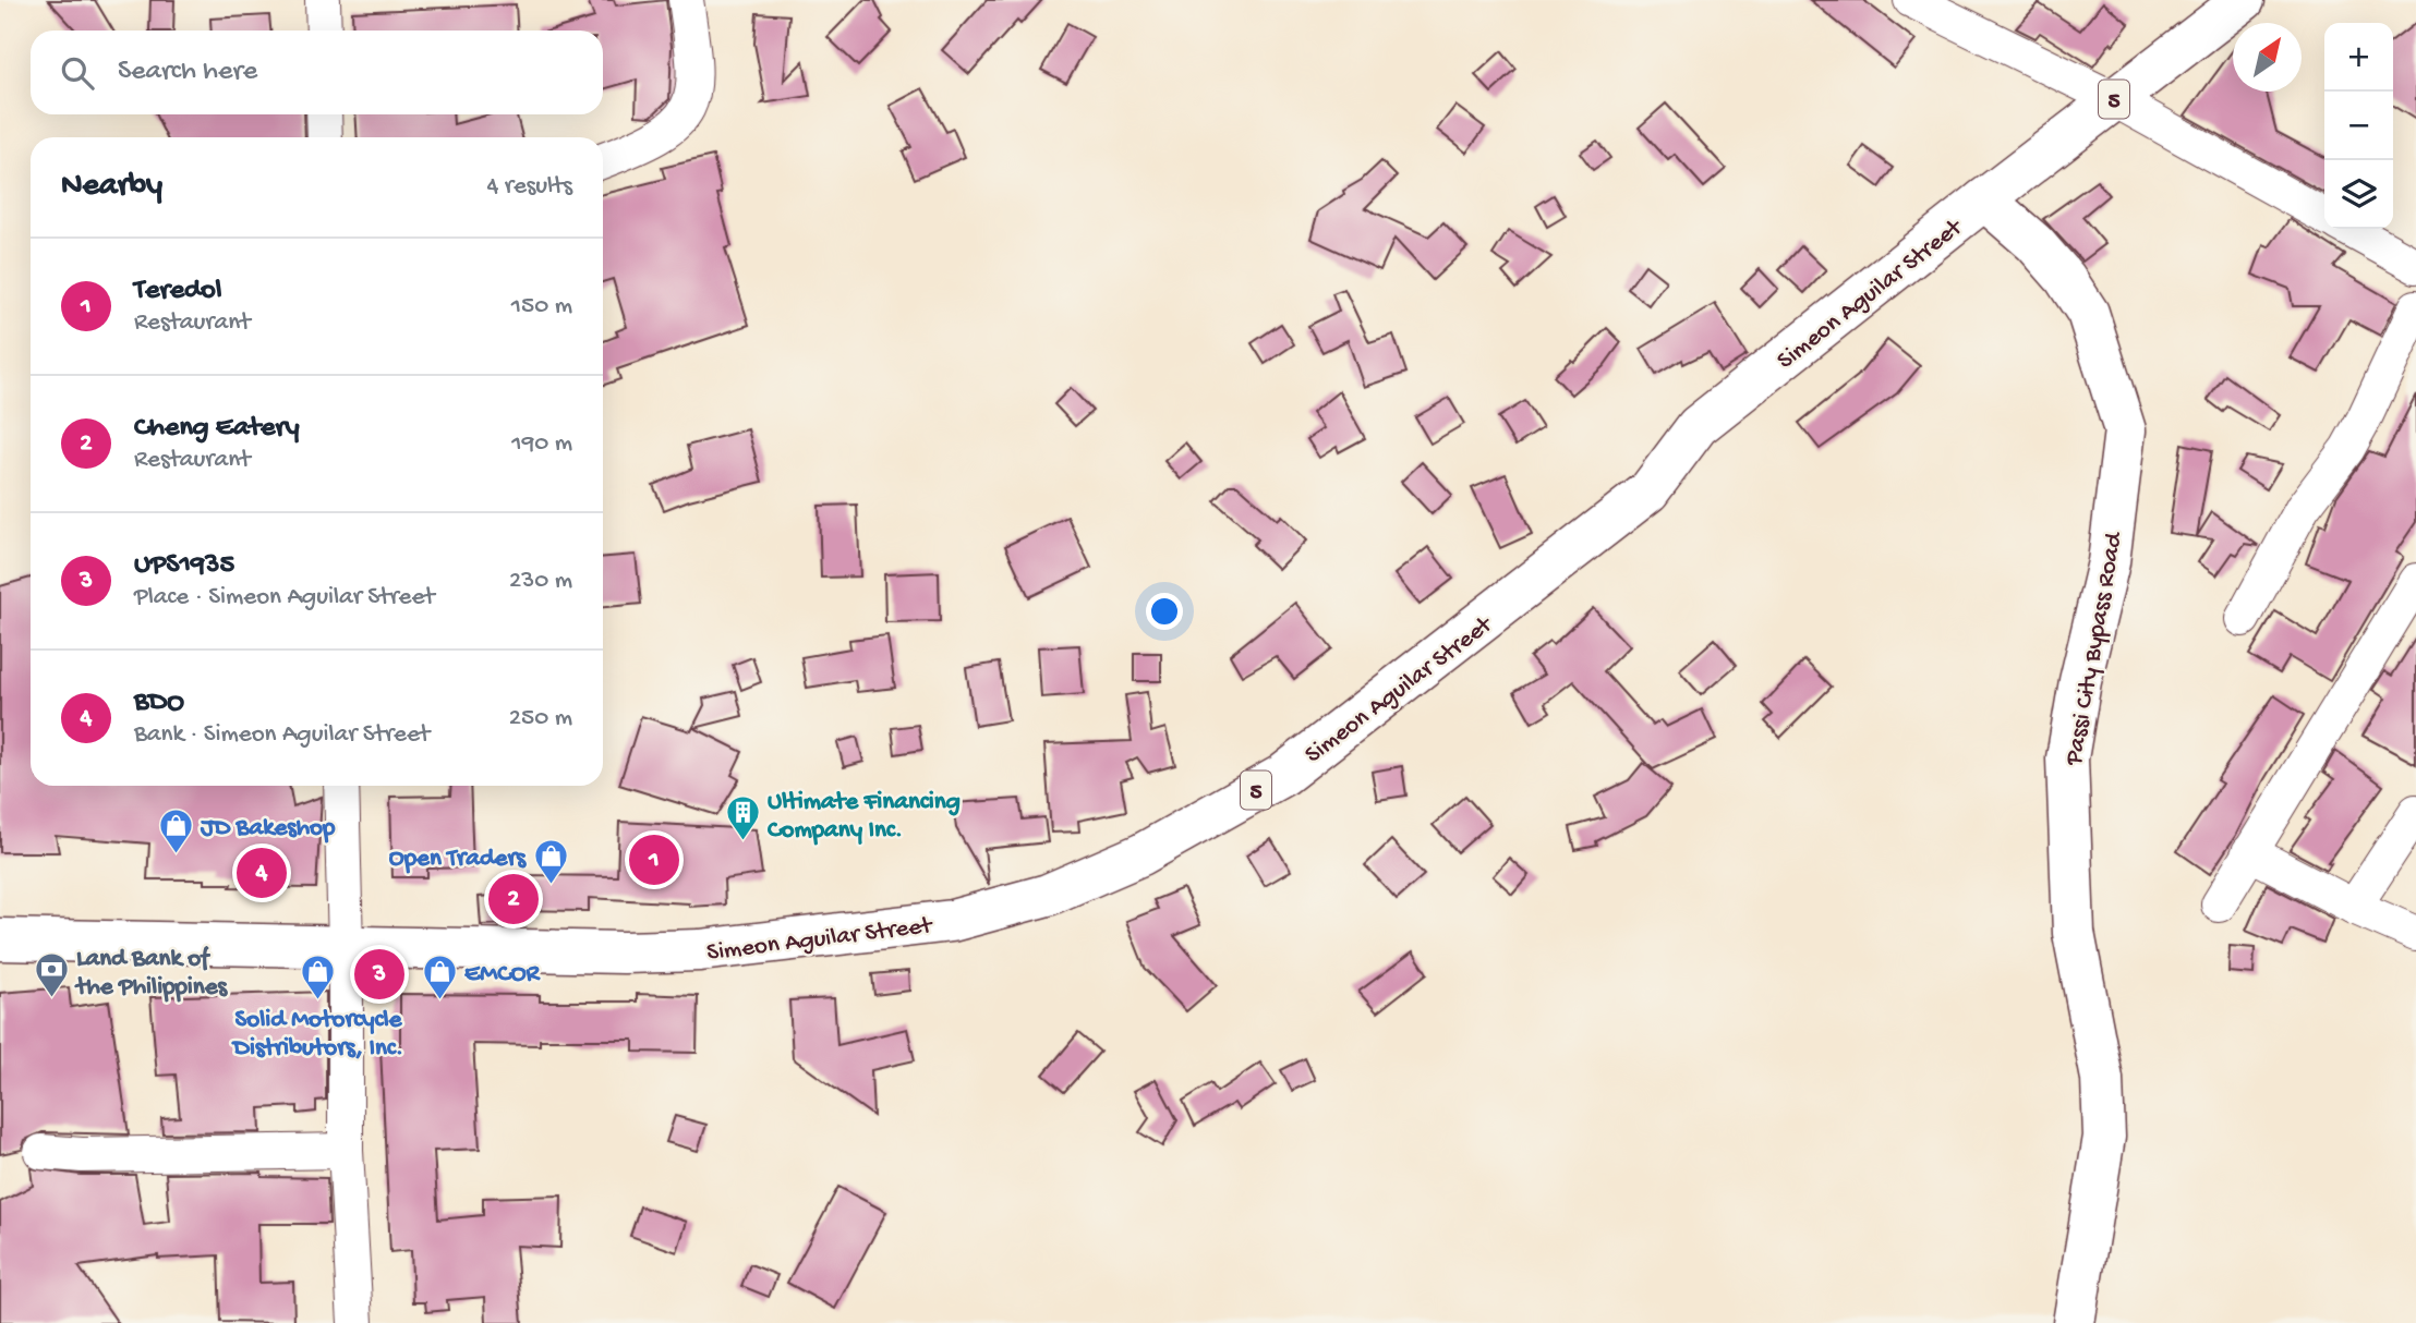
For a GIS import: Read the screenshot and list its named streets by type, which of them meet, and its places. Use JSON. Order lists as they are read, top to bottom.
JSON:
{
  "streets": {
    "main road": ["5", "Simeon Aguilar Street", "Passi City Bypass Road"]
  },
  "crossings": [
    ["Simeon Aguilar Street", "Passi City Bypass Road"]
  ],
  "places": {
    "building": ["Ultimate Financing Company Inc."],
    "shop": [
      "JD Bakeshop",
      "Open Traders",
      "EMCOR",
      "Solid Motorcycle Distributors, Inc."
    ],
    "bank": ["Land Bank of the Philippines"]
  },
  "north": "top right",
  "page": {
    "map_buttons": ["+", "−"],
    "search": "Search here",
    "heading": ["Nearby", "4 results"],
    "list": [
      {
        "mark": "1",
        "name": "Teredol",
        "note": "Restaurant",
        "value": "150 m"
      },
      {
        "mark": "2",
        "name": "Cheng Eatery",
        "note": "Restaurant",
        "value": "190 m"
      },
      {
        "mark": "3",
        "name": "UPS1935",
        "note": "Place · Simeon Aguilar Street",
        "value": "230 m"
      },
      {
        "mark": "4",
        "name": "BDO",
        "note": "Bank · Simeon Aguilar Street",
        "value": "250 m"
      }
    ],
    "pins": [
      "1",
      "4",
      "2",
      "3"
    ]
  }
}
